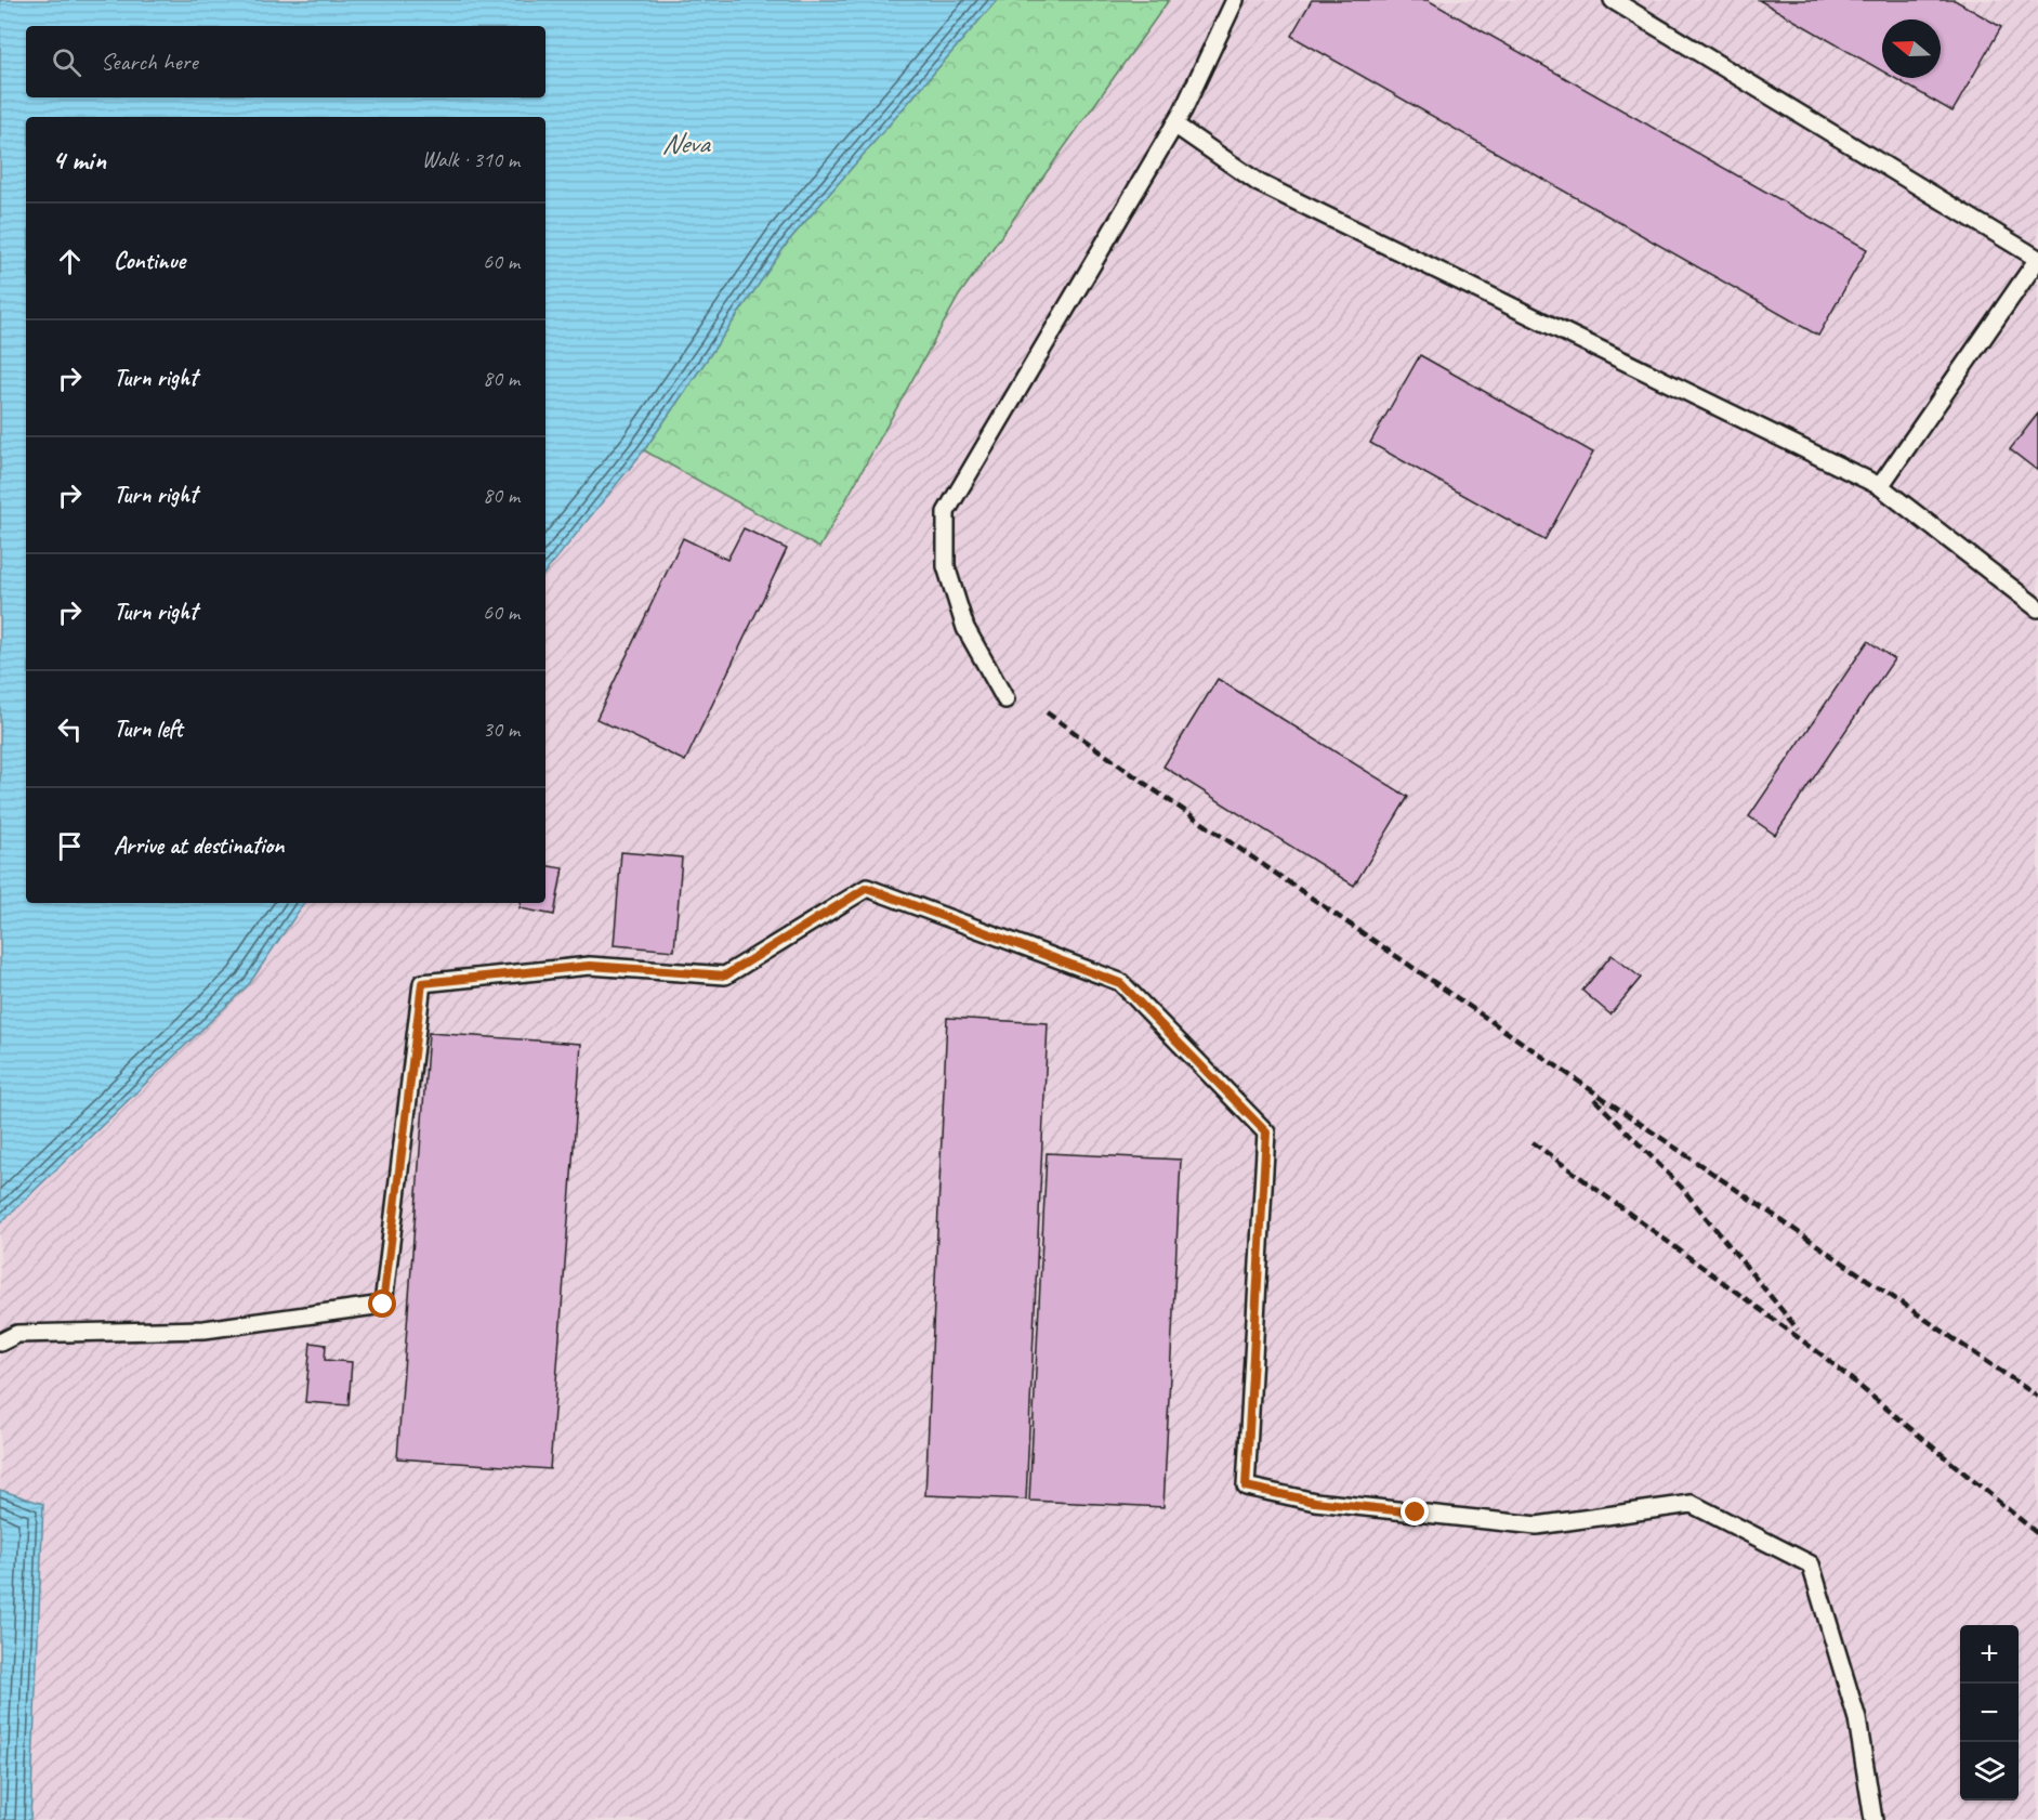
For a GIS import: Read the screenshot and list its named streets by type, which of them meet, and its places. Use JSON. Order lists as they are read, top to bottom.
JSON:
{
  "water": ["Neva"],
  "north": "left",
  "page": {
    "search": "Search here",
    "heading": ["4 min", "Walk · 310 m"],
    "list": [
      ["Continue", "60 m"],
      ["Turn right", "80 m"],
      ["Turn right", "80 m"],
      ["Turn right", "60 m"],
      ["Turn left", "30 m"],
      "Arrive at destination"
    ],
    "map_buttons": ["+", "−"]
  }
}
